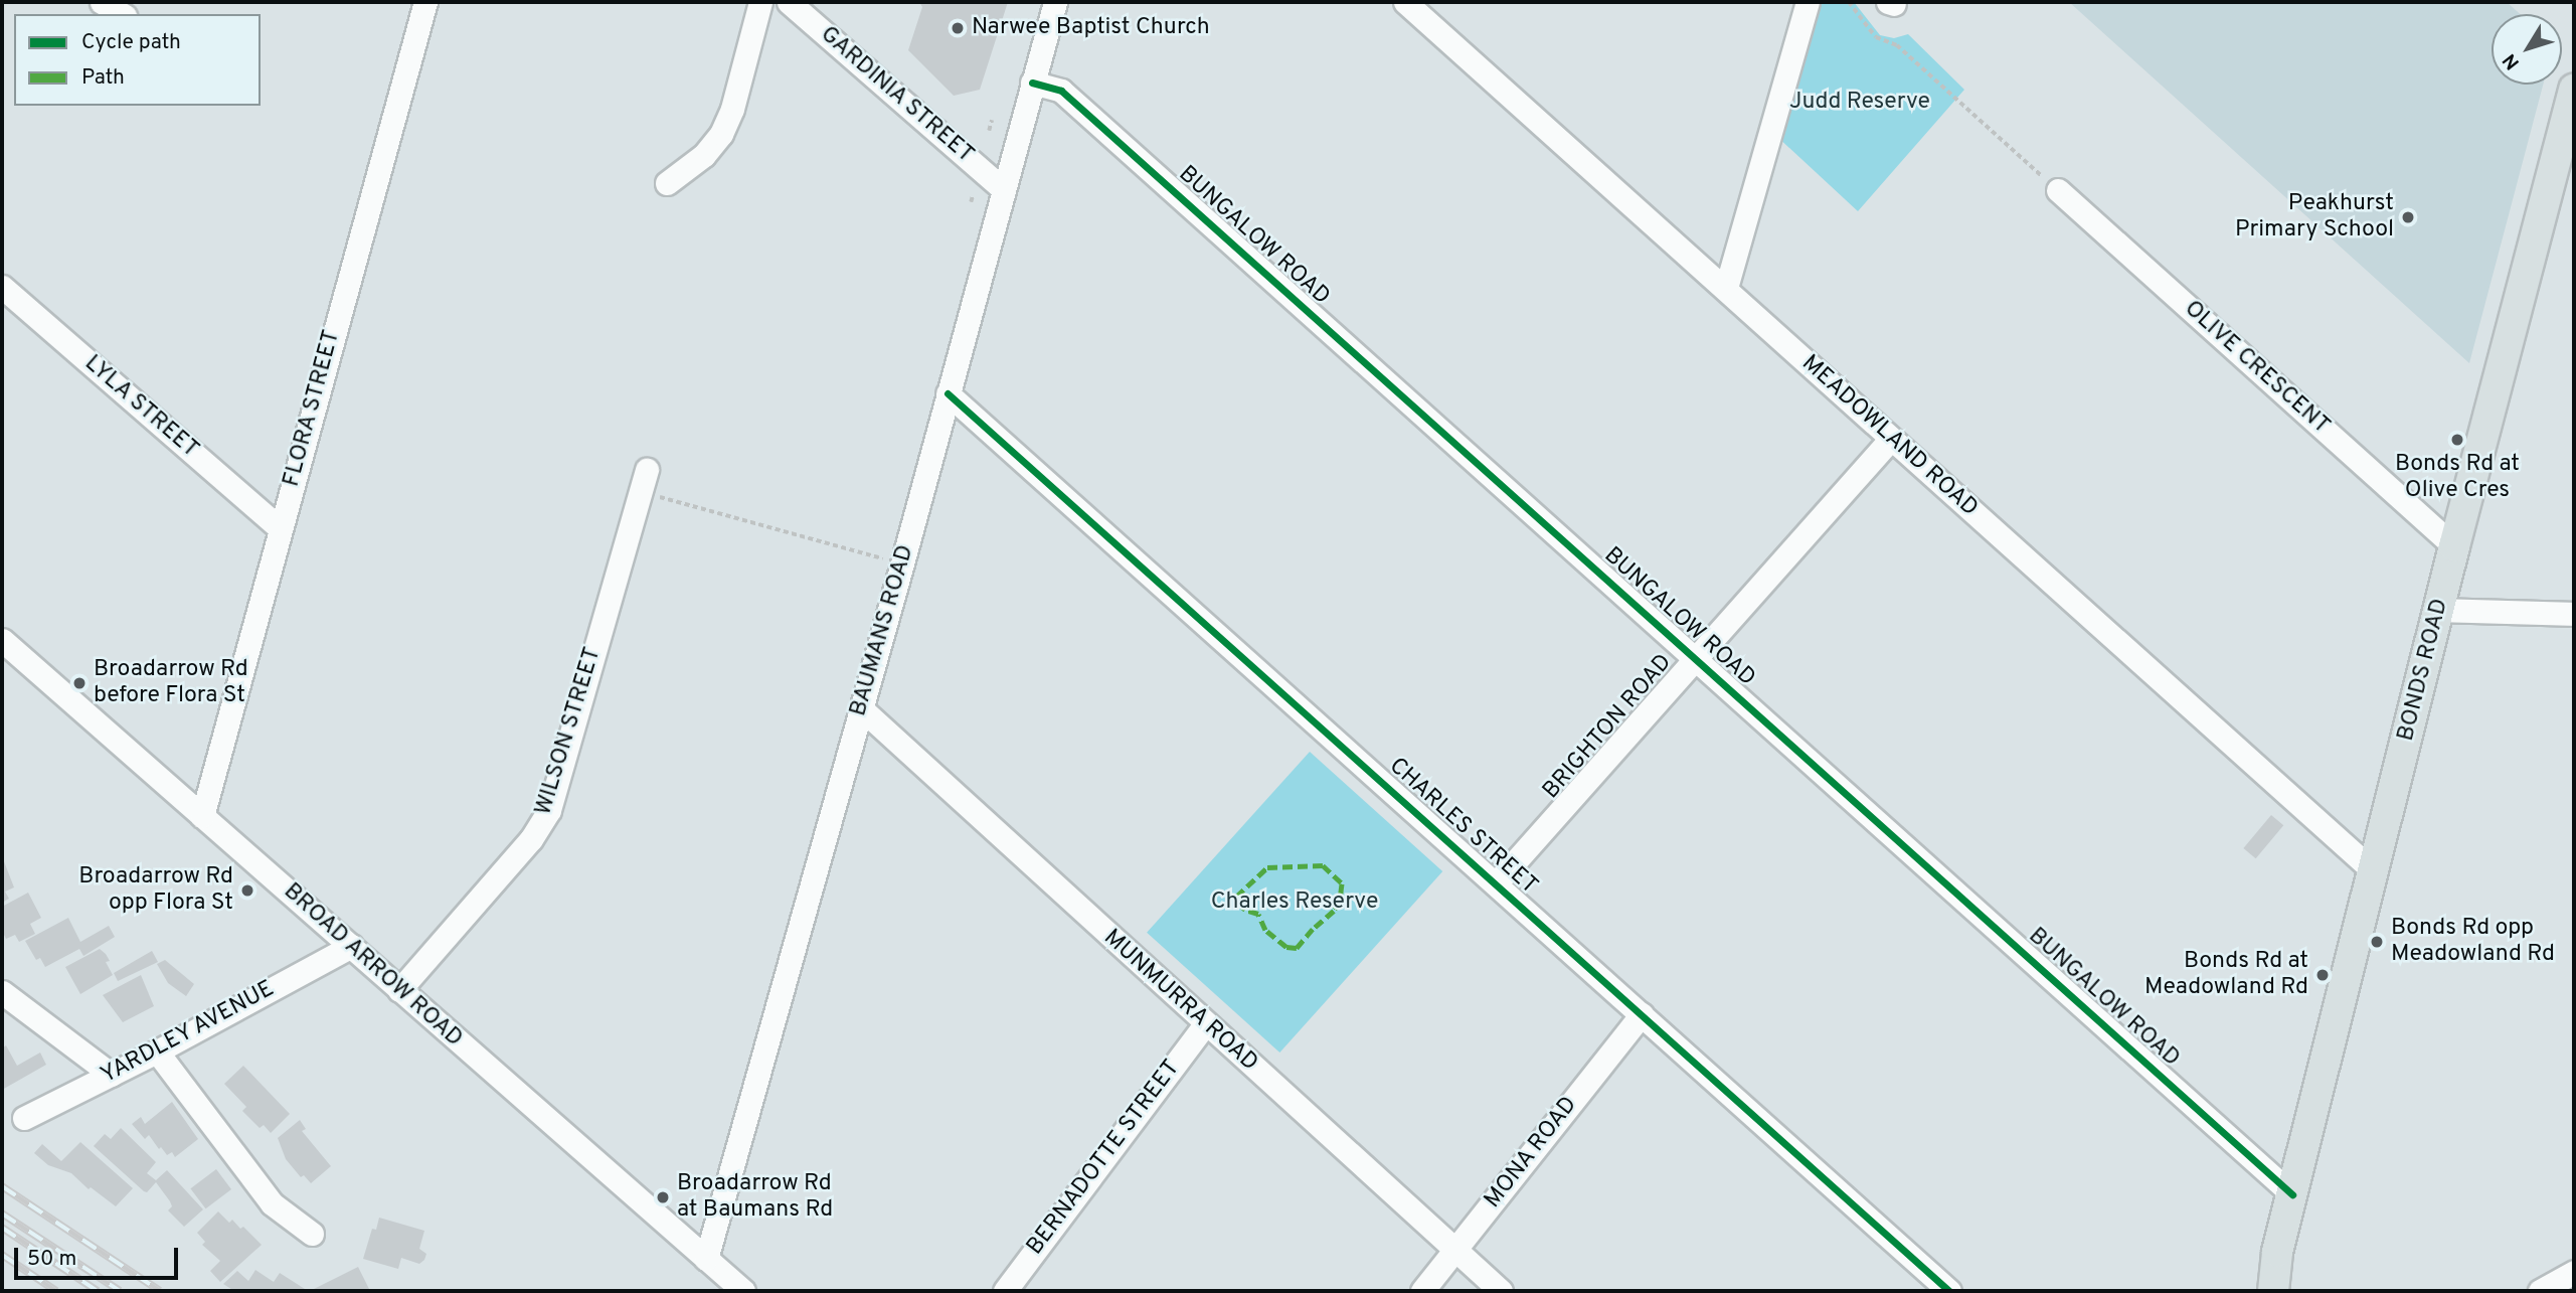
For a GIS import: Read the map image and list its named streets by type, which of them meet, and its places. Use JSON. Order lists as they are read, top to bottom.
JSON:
{
  "streets": {
    "main road": ["BONDS ROAD"],
    "street": [
      "GARDINIA STREET",
      "BUNGALOW ROAD",
      "OLIVE CRESCENT",
      "LYLA STREET",
      "FLORA STREET",
      "MEADOWLAND ROAD",
      "BAUMANS ROAD",
      "BRIGHTON ROAD",
      "WILSON STREET",
      "CHARLES STREET",
      "BROAD ARROW ROAD",
      "MUNMURRA ROAD",
      "YARDLEY AVENUE",
      "MONA ROAD",
      "BERNADOTTE STREET"
    ]
  },
  "crossings": [
    ["GARDINIA STREET", "BAUMANS ROAD"],
    ["BUNGALOW ROAD", "BAUMANS ROAD"],
    ["BUNGALOW ROAD", "BONDS ROAD"],
    ["BUNGALOW ROAD", "BRIGHTON ROAD"],
    ["OLIVE CRESCENT", "BONDS ROAD"],
    ["LYLA STREET", "FLORA STREET"],
    ["FLORA STREET", "BROAD ARROW ROAD"],
    ["MEADOWLAND ROAD", "BONDS ROAD"],
    ["MEADOWLAND ROAD", "BRIGHTON ROAD"],
    ["BAUMANS ROAD", "CHARLES STREET"],
    ["BAUMANS ROAD", "BROAD ARROW ROAD"],
    ["BAUMANS ROAD", "MUNMURRA ROAD"],
    ["BRIGHTON ROAD", "CHARLES STREET"],
    ["WILSON STREET", "BROAD ARROW ROAD"],
    ["CHARLES STREET", "MONA ROAD"],
    ["BROAD ARROW ROAD", "YARDLEY AVENUE"],
    ["MUNMURRA ROAD", "MONA ROAD"],
    ["MUNMURRA ROAD", "BERNADOTTE STREET"]
  ],
  "parks": ["Judd Reserve", "Charles Reserve"],
  "places": [
    "Narwee Baptist Church",
    "Peakhurst Primary School",
    "Bonds Rd at Olive Cres",
    "Broadarrow Rd before Flora St",
    "Broadarrow Rd opp Flora St",
    "Bonds Rd opp Meadowland Rd",
    "Bonds Rd at Meadowland Rd",
    "Broadarrow Rd at Baumans Rd"
  ],
  "legend": ["Cycle path", "Path"],
  "scale_bar": "50 m",
  "north": "bottom left"
}
